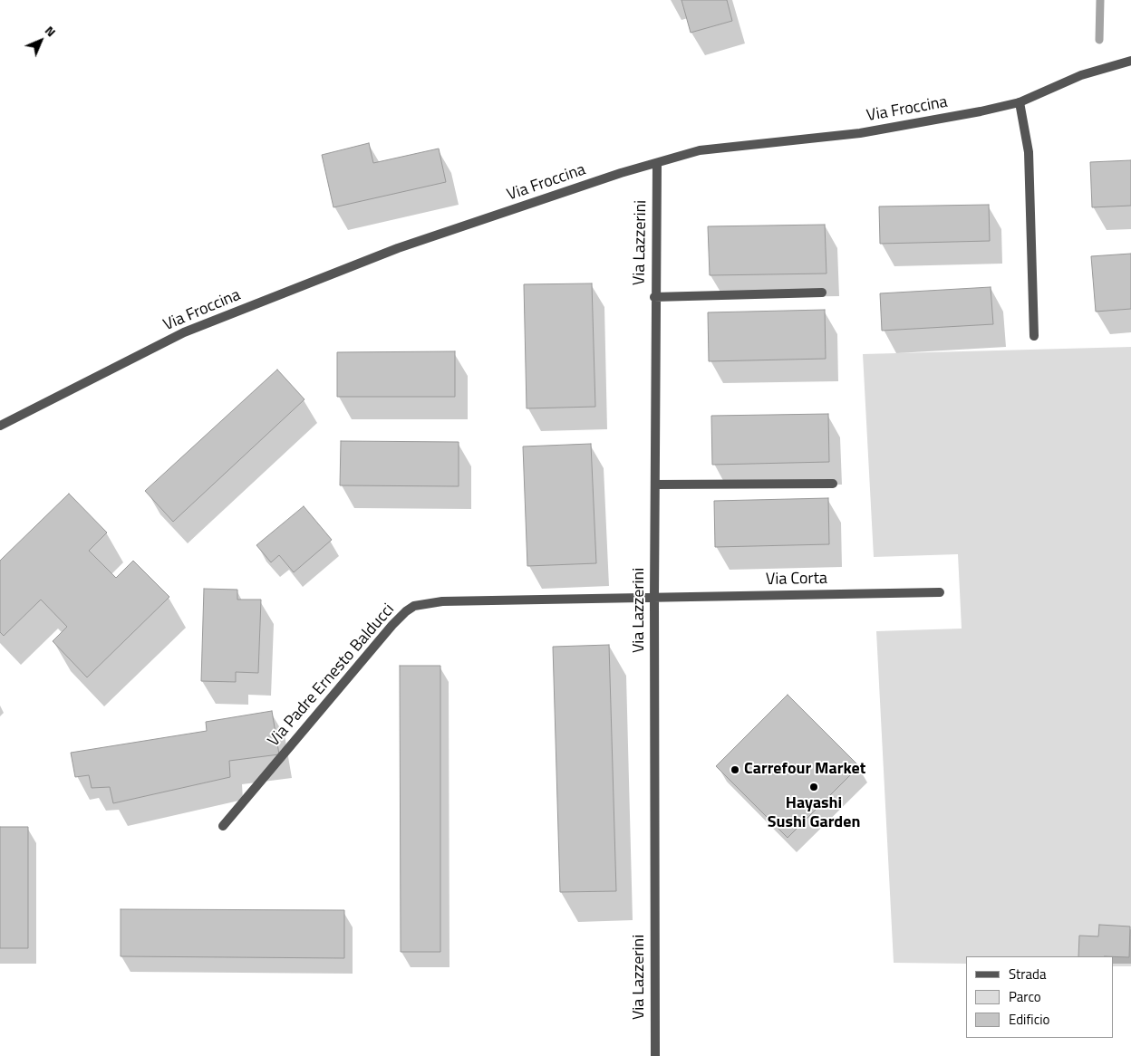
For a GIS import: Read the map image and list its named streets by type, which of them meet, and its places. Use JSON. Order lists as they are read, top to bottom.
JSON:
{
  "streets": {
    "street": [
      "Via Froccina",
      "Via Lazzerini",
      "Via Corta",
      "Via Padre Ernesto Balducci"
    ]
  },
  "crossings": [
    ["Via Froccina", "Via Lazzerini"],
    ["Via Lazzerini", "Via Corta"],
    ["Via Lazzerini", "Via Padre Ernesto Balducci"],
    ["Via Corta", "Via Padre Ernesto Balducci"]
  ],
  "places": ["Carrefour Market", "Hayashi Sushi Garden"],
  "legend": ["Strada", "Parco", "Edificio"],
  "north": "top right"
}
